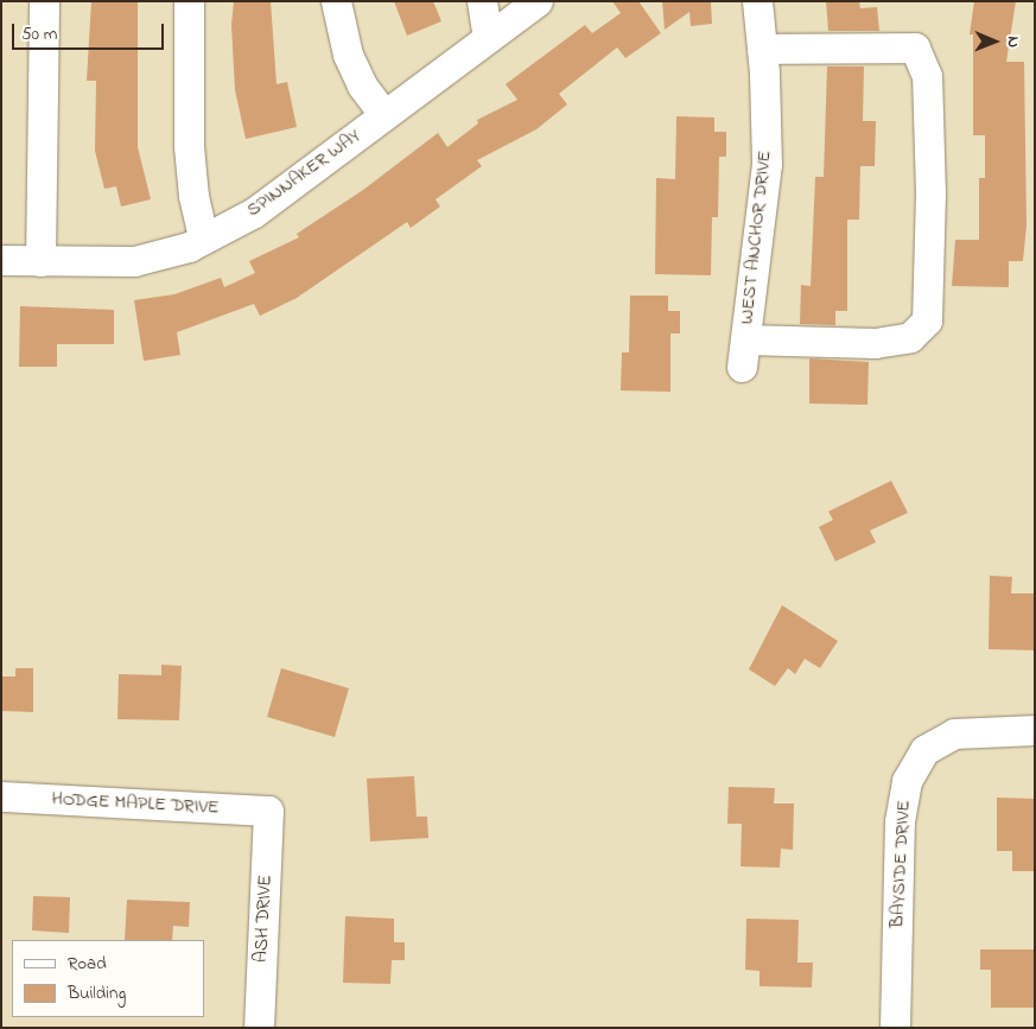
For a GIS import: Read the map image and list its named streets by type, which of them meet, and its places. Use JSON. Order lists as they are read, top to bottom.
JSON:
{
  "streets": {
    "street": [
      "SPINNAKER WAY",
      "WEST ANCHOR DRIVE",
      "HODGE MAPLE DRIVE",
      "BAYSIDE DRIVE",
      "ASH DRIVE"
    ]
  },
  "crossings": [
    ["HODGE MAPLE DRIVE", "ASH DRIVE"]
  ],
  "legend": ["Road", "Building"],
  "scale_bar": "50 m",
  "north": "right"
}
